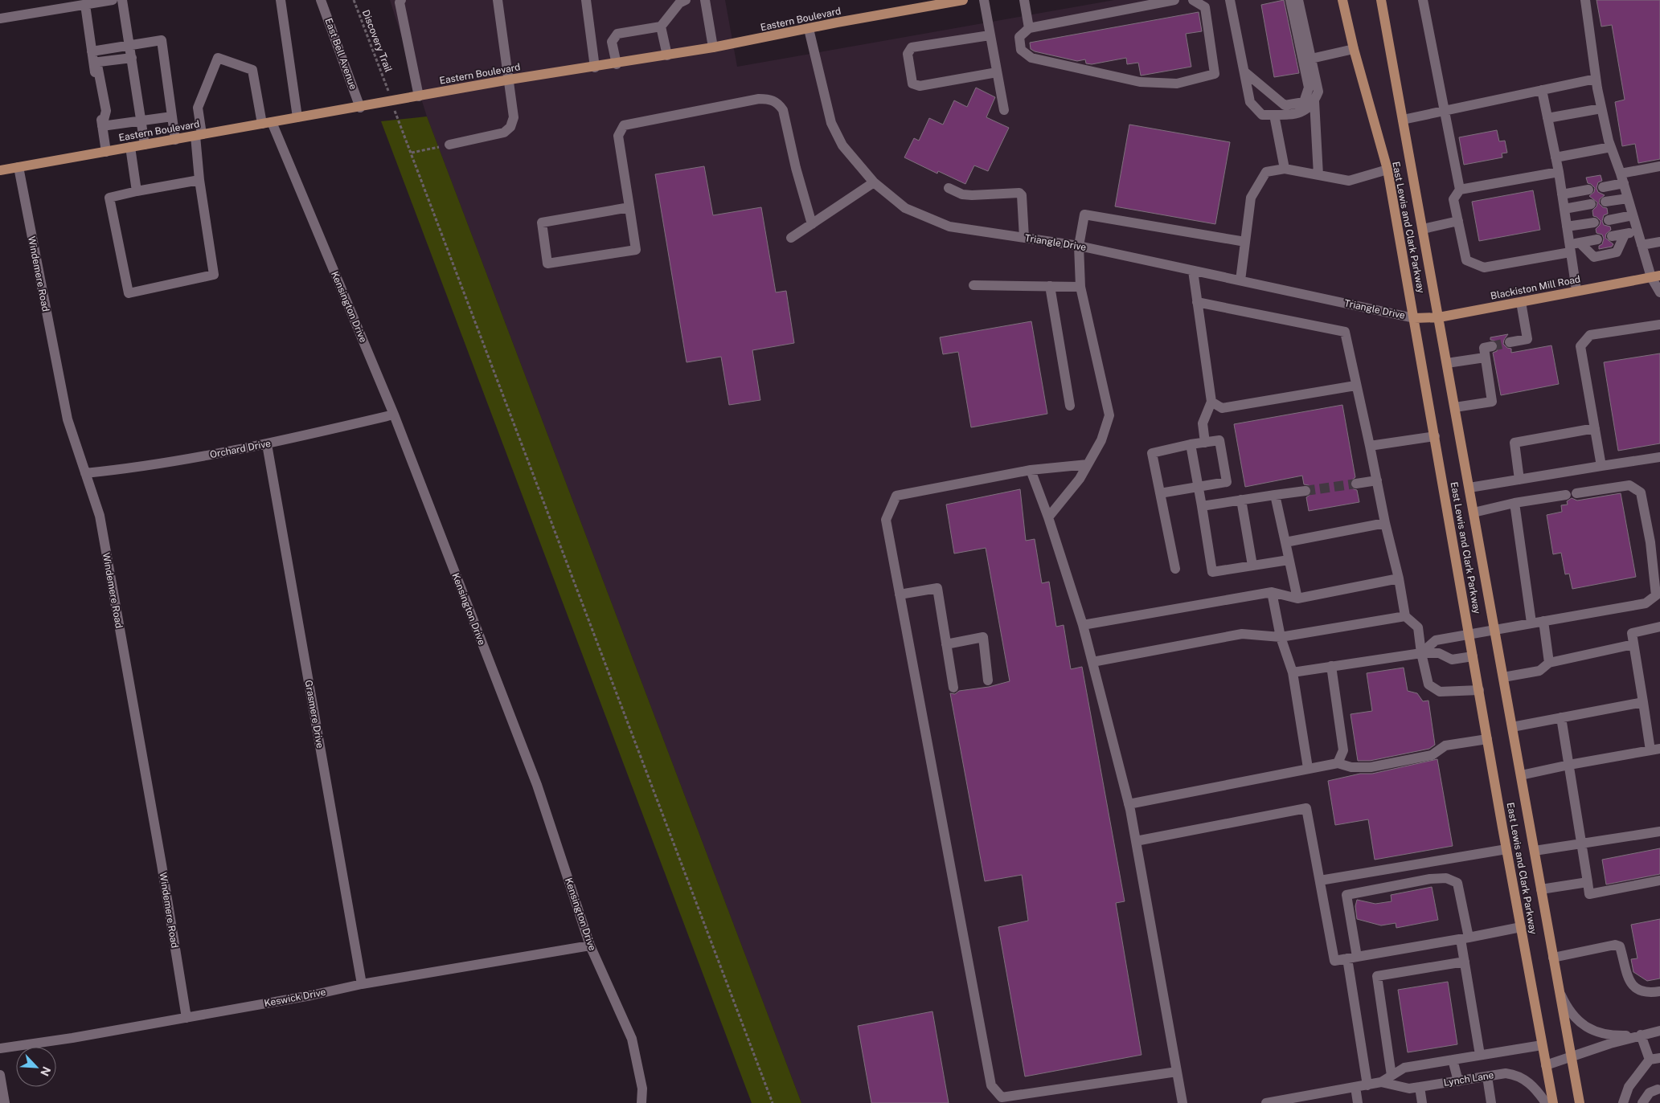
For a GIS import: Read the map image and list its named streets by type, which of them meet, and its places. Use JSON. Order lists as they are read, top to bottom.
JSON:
{
  "streets": {
    "main road": ["Eastern Boulevard", "East Lewis and Clark Parkway", "Blackiston Mill Road"],
    "street": [
      "East Bell Avenue",
      "Triangle Drive",
      "Windemere Road",
      "Kensington Drive",
      "Orchard Drive",
      "Grasmere Drive",
      "Keswick Drive",
      "Lynch Lane"
    ],
    "path": ["Discovery Trail"]
  },
  "crossings": [
    ["Eastern Boulevard", "East Bell Avenue"],
    ["Eastern Boulevard", "Triangle Drive"],
    ["Eastern Boulevard", "Windemere Road"],
    ["Eastern Boulevard", "Kensington Drive"],
    ["East Lewis and Clark Parkway", "Triangle Drive"],
    ["East Lewis and Clark Parkway", "Blackiston Mill Road"],
    ["East Lewis and Clark Parkway", "Lynch Lane"],
    ["Triangle Drive", "Blackiston Mill Road"],
    ["Windemere Road", "Orchard Drive"],
    ["Windemere Road", "Keswick Drive"],
    ["Kensington Drive", "Orchard Drive"],
    ["Kensington Drive", "Keswick Drive"],
    ["Orchard Drive", "Grasmere Drive"],
    ["Grasmere Drive", "Keswick Drive"]
  ],
  "north": "bottom right"
}
